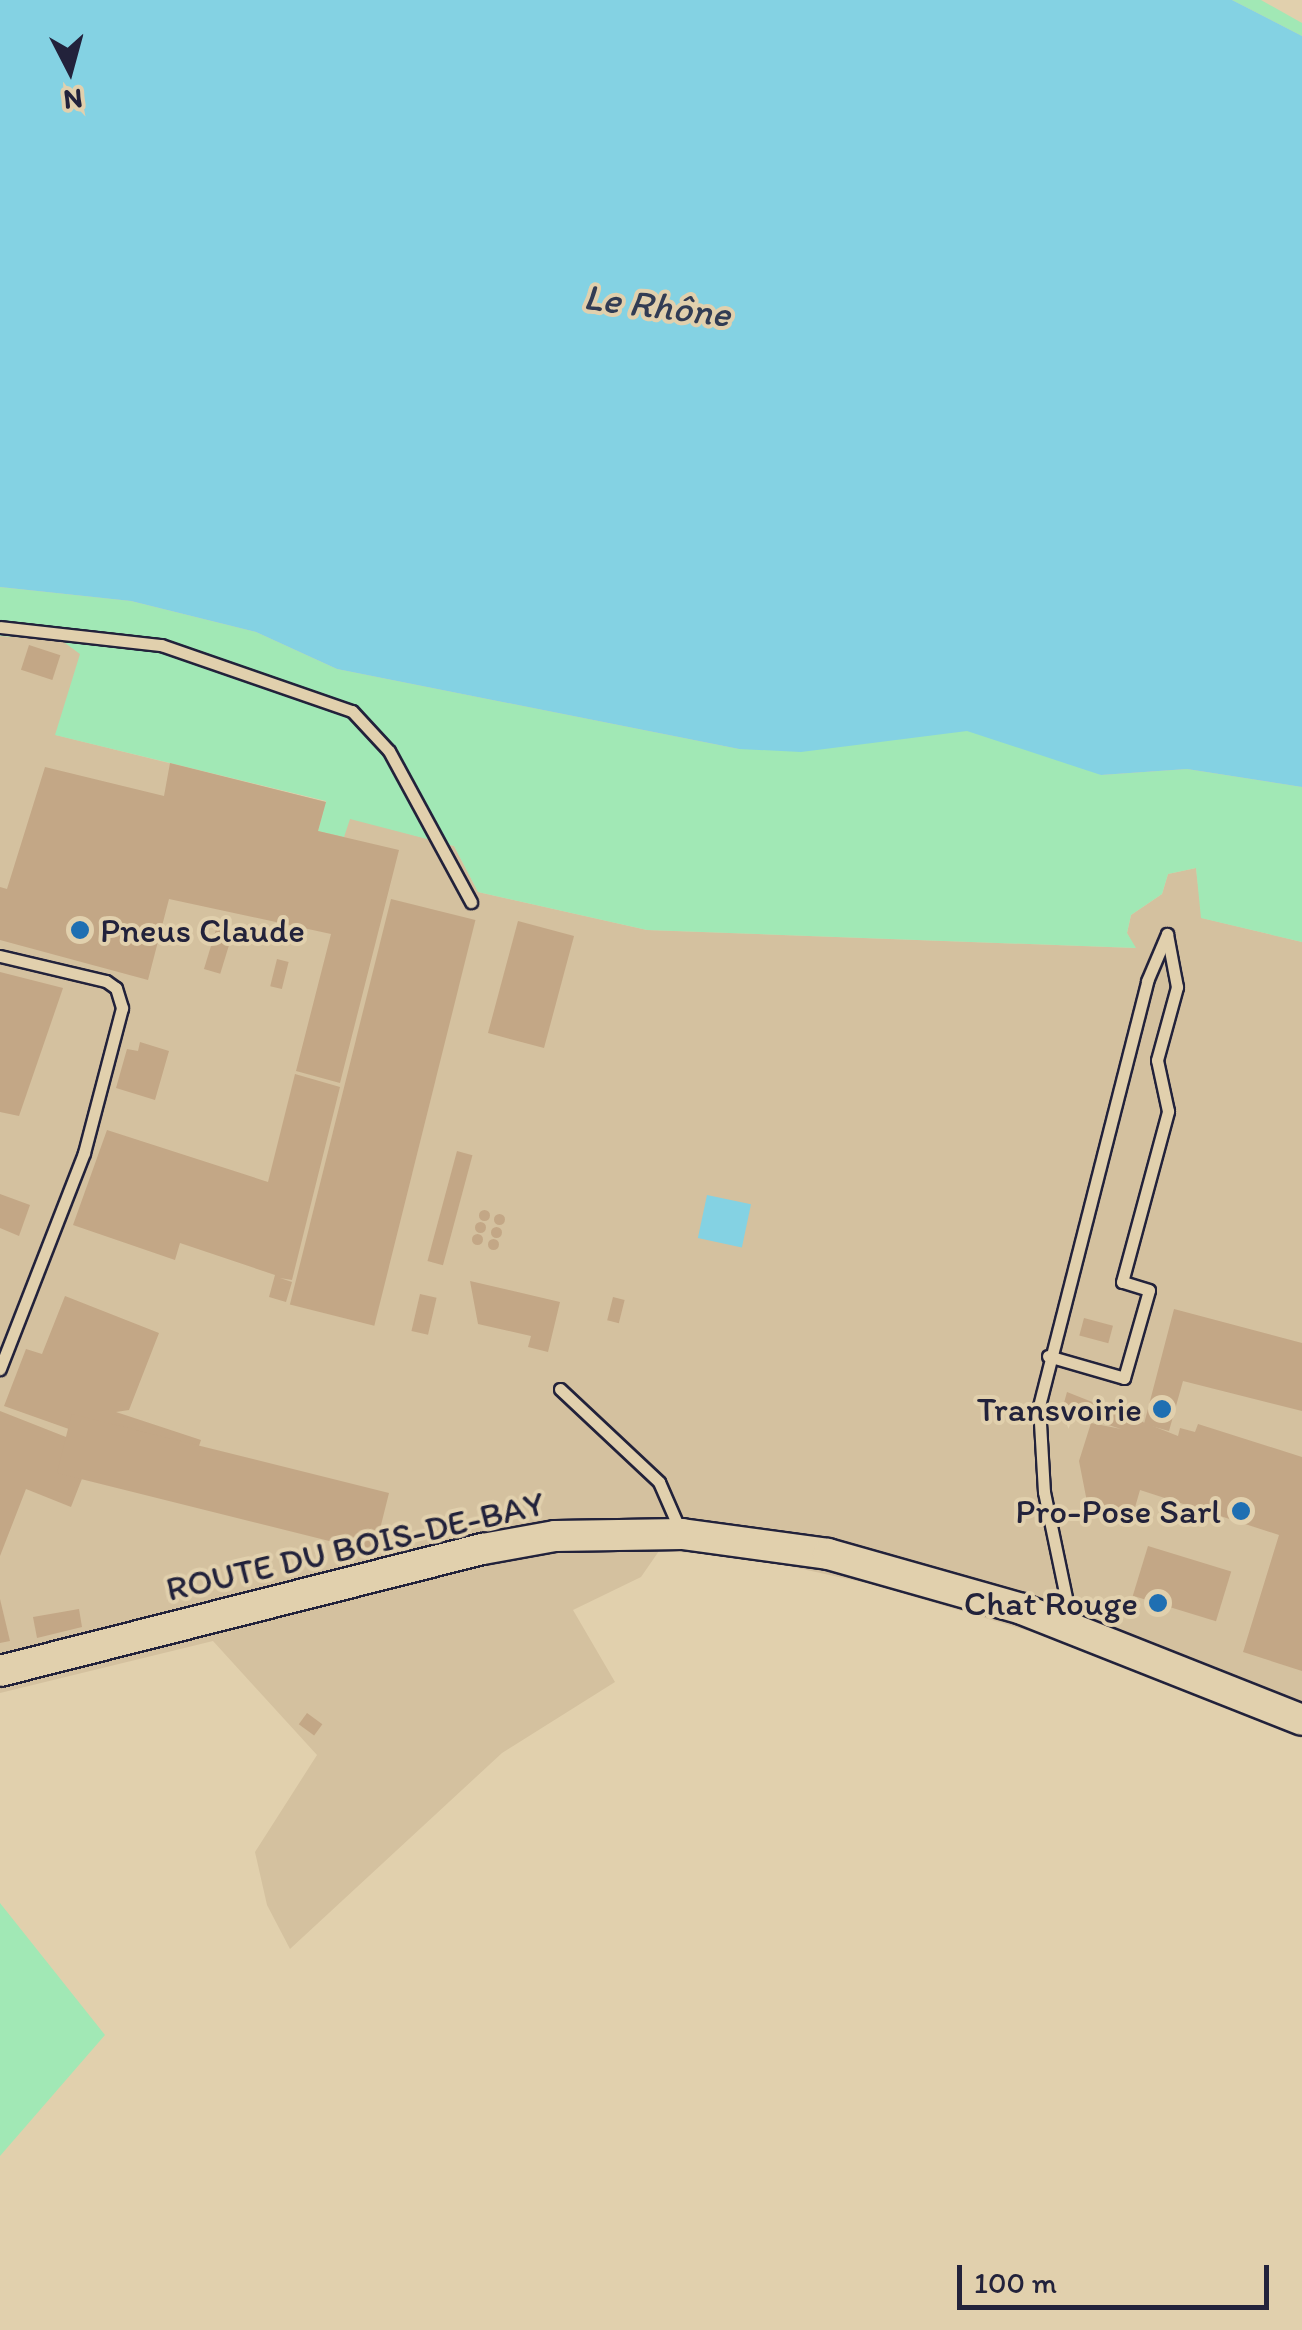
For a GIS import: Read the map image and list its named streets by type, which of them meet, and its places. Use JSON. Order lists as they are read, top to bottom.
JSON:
{
  "streets": {
    "main road": ["ROUTE DU BOIS-DE-BAY"]
  },
  "water": ["Le Rhône"],
  "places": [
    "Pneus Claude",
    "Transvoirie",
    "Pro-Pose Sarl",
    "Chat Rouge"
  ],
  "scale_bar": "100 m",
  "north": "bottom"
}
